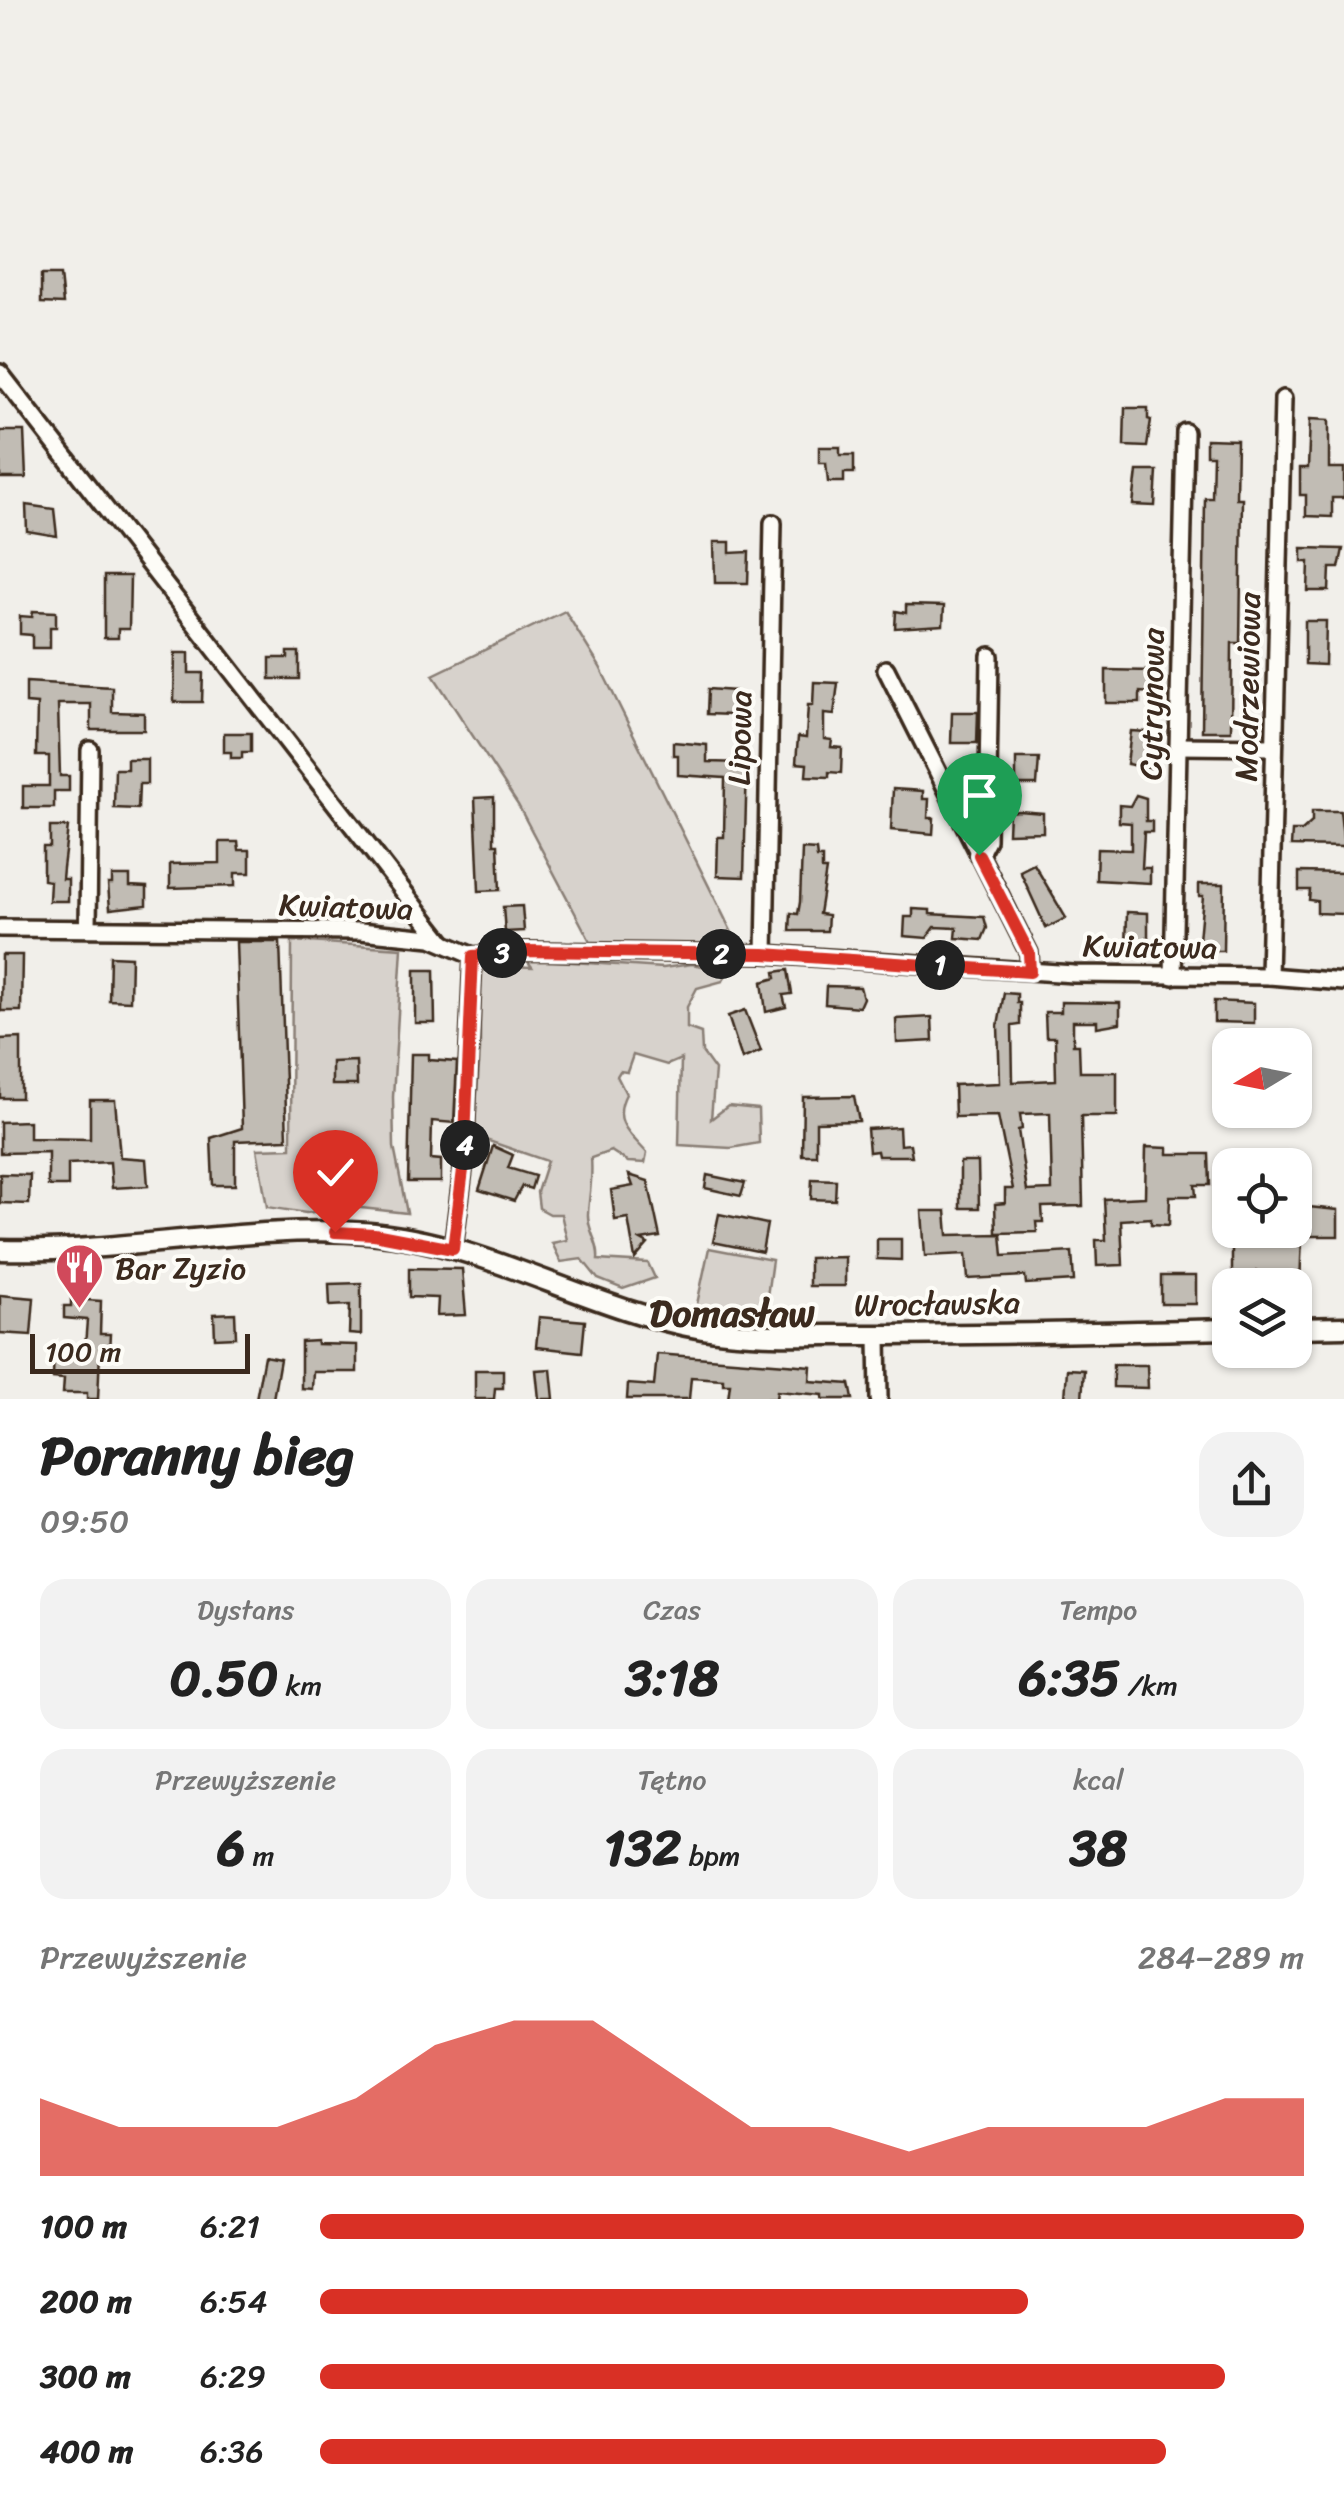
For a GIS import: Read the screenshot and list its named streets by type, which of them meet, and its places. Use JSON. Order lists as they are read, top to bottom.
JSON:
{
  "streets": {
    "main road": ["Wrocławska"],
    "street": [
      "Modrzewiowa",
      "Cytrynowa",
      "Lipowa",
      "Kwiatowa"
    ]
  },
  "crossings": [
    ["Modrzewiowa", "Kwiatowa"],
    ["Cytrynowa", "Kwiatowa"],
    ["Lipowa", "Kwiatowa"]
  ],
  "districts": ["Domasław"],
  "places": {
    "restaurant": ["Bar Zyzio"]
  },
  "scale_bar": "100 m",
  "north": "left",
  "page": {
    "pins": [
      "3",
      "2",
      "1",
      "4"
    ],
    "scale": "100 m",
    "heading": ["Poranny bieg", "09:50"],
    "stats": [
      ["Dystans", "0.50 km"],
      ["Czas", "3:18"],
      ["Tempo", "6:35 /km"],
      ["Przewyższenie", "6 m"],
      ["Tętno", "132 bpm"],
      ["kcal", "38"]
    ],
    "chart": ["Przewyższenie", "284–289 m"],
    "list": [
      {
        "name": "100 m",
        "note": "6:21"
      },
      {
        "name": "200 m",
        "note": "6:54"
      },
      {
        "name": "300 m",
        "note": "6:29"
      },
      {
        "name": "400 m",
        "note": "6:36"
      }
    ]
  }
}
